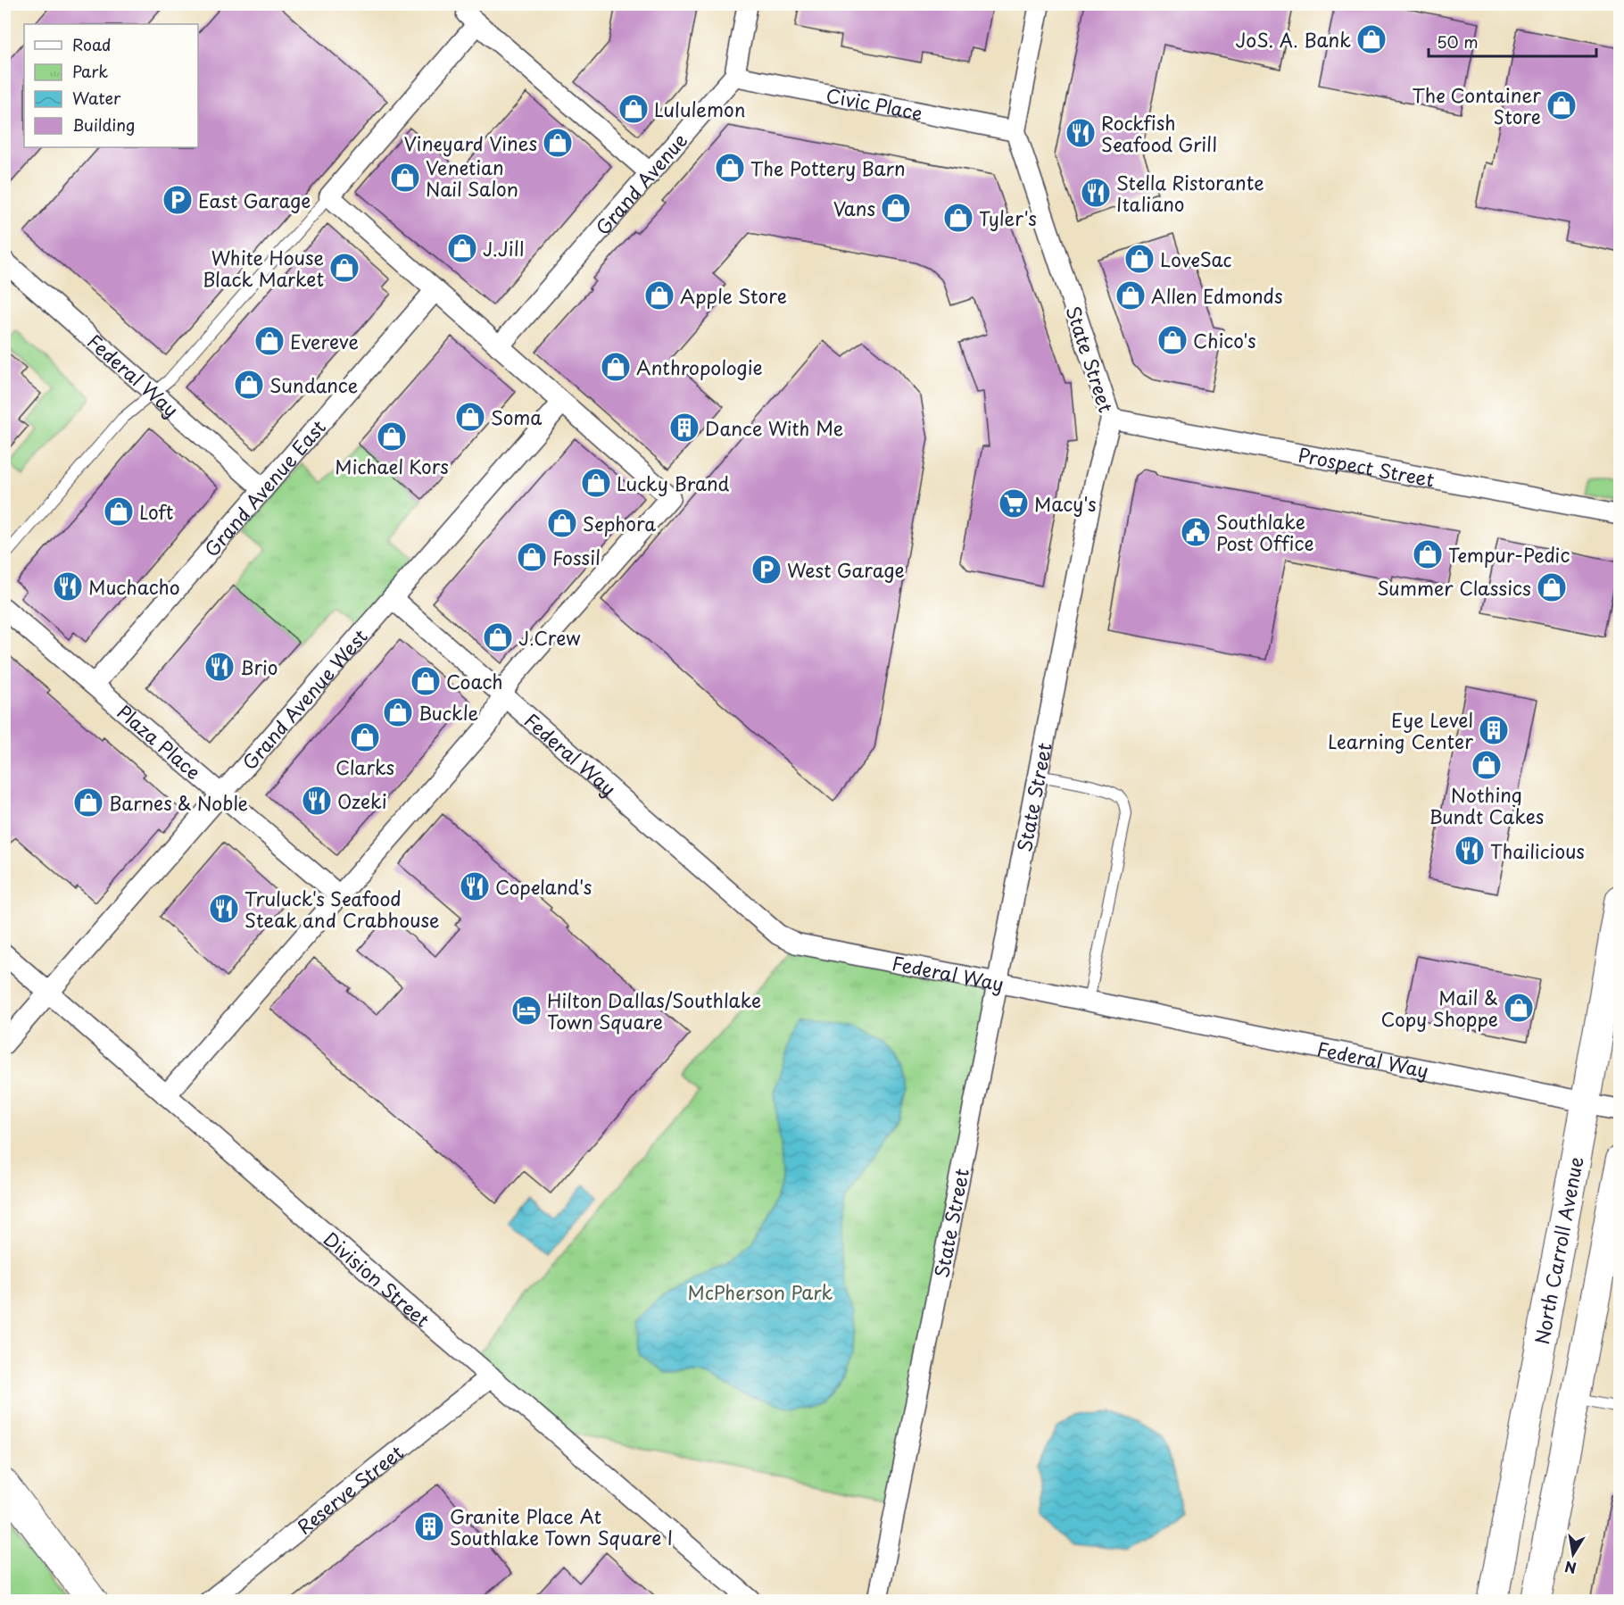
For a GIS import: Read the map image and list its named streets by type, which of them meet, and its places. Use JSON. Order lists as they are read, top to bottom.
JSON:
{
  "streets": {
    "main road": ["North Carroll Avenue"],
    "street": [
      "Civic Place",
      "Grand Avenue",
      "State Street",
      "Federal Way",
      "Prospect Street",
      "Grand Avenue East",
      "Grand Avenue West",
      "Plaza Place",
      "Division Street",
      "Reserve Street"
    ]
  },
  "crossings": [
    ["Civic Place", "Grand Avenue"],
    ["Civic Place", "State Street"],
    ["State Street", "Federal Way"],
    ["State Street", "Prospect Street"],
    ["Federal Way", "Grand Avenue East"],
    ["Federal Way", "Grand Avenue West"],
    ["Federal Way", "North Carroll Avenue"],
    ["Grand Avenue East", "Plaza Place"],
    ["Grand Avenue West", "Plaza Place"],
    ["Grand Avenue West", "Division Street"],
    ["Division Street", "Reserve Street"]
  ],
  "parks": ["McPherson Park"],
  "places": {
    "shop": [
      "JoS. A. Bank",
      "The Container Store",
      "Lululemon",
      "Vineyard Vines",
      "The Pottery Barn",
      "Venetian Nail Salon",
      "Vans",
      "Tyler's",
      "J.Jill",
      "LoveSac",
      "White House Black Market",
      "Apple Store",
      "Allen Edmonds",
      "Chico's",
      "Evereve",
      "Anthropologie",
      "Sundance",
      "Soma",
      "Michael Kors",
      "Lucky Brand",
      "Loft",
      "Sephora",
      "Tempur-Pedic",
      "Fossil",
      "Summer Classics",
      "J.Crew",
      "Coach",
      "Buckle",
      "Clarks",
      "Nothing Bundt Cakes",
      "Barnes & Noble",
      "Mail & Copy Shoppe"
    ],
    "restaurant": [
      "Rockfish Seafood Grill",
      "Stella Ristorante Italiano",
      "Muchacho",
      "Brio",
      "Ozeki",
      "Thailicious",
      "Copeland's",
      "Truluck's Seafood Steak and Crabhouse"
    ],
    "parking": ["East Garage", "West Garage"],
    "building": ["Dance With Me", "Eye Level Learning Center", "Granite Place At Southlake Town Square I"],
    "supermarket": ["Macy's"],
    "public building": ["Southlake Post Office"],
    "hotel": ["Hilton Dallas/Southlake Town Square"]
  },
  "legend": [
    "Road",
    "Park",
    "Water",
    "Building"
  ],
  "scale_bar": "50 m",
  "north": "bottom"
}
